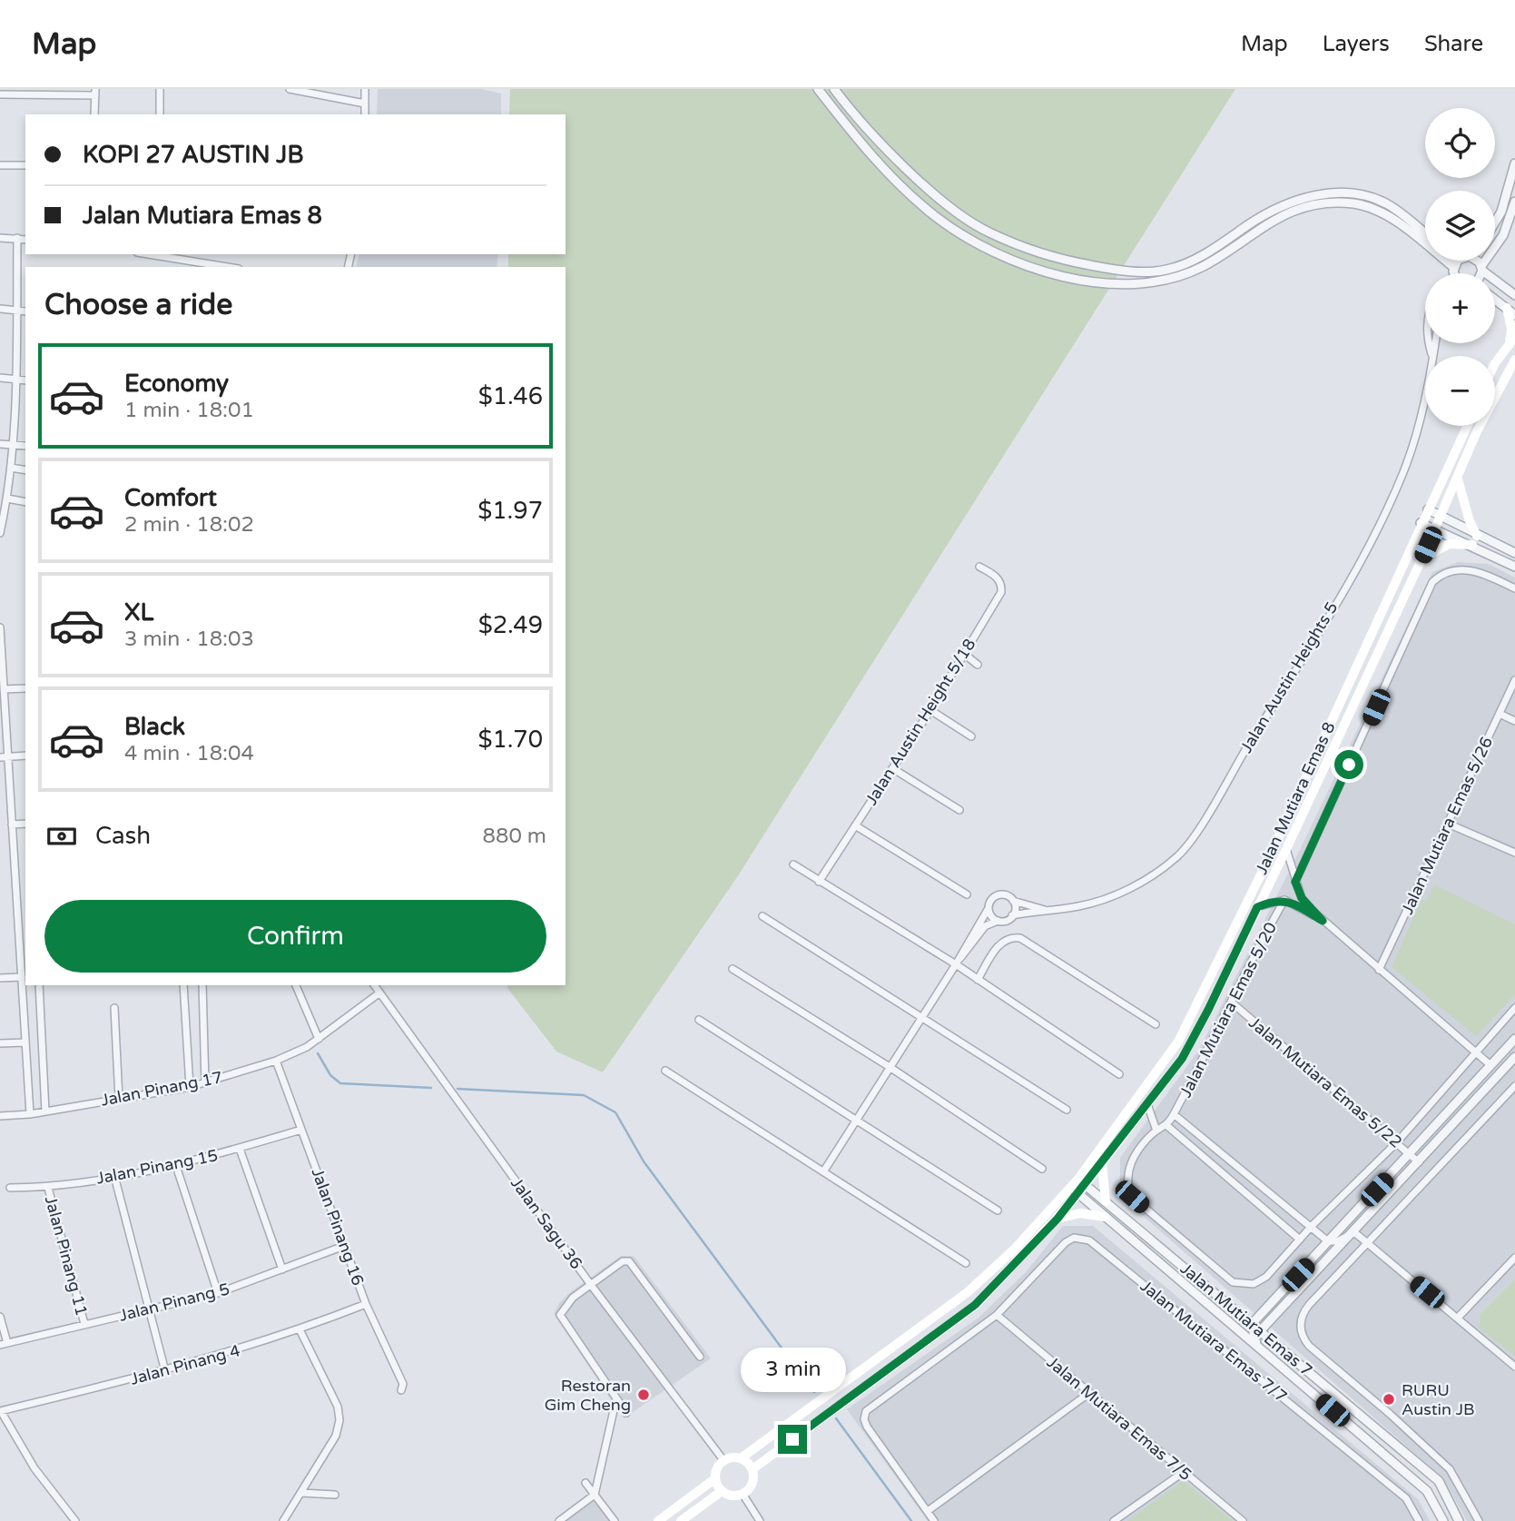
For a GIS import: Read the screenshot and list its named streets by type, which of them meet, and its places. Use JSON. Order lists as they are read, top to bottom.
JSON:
{
  "streets": {
    "main road": ["Jalan Mutiara Emas 8"],
    "street": [
      "Jalan Austin Heights 5",
      "Jalan Austin Height 5/18",
      "Jalan Mutiara Emas 5/26",
      "Jalan Mutiara Emas 5/20",
      "Jalan Mutiara Emas 5/22",
      "Jalan Pinang 17",
      "Jalan Pinang 15",
      "Jalan Sagu 36",
      "Jalan Pinang 16",
      "Jalan Pinang 11",
      "Jalan Pinang 5",
      "Jalan Mutiara Emas 7",
      "Jalan Mutiara Emas 7/7",
      "Jalan Pinang 4",
      "Jalan Mutiara Emas 7/5"
    ]
  },
  "crossings": [
    ["Jalan Mutiara Emas 8", "Jalan Sagu 36"],
    ["Jalan Mutiara Emas 8", "Jalan Mutiara Emas 7"],
    ["Jalan Mutiara Emas 5/20", "Jalan Mutiara Emas 5/22"],
    ["Jalan Pinang 17", "Jalan Sagu 36"],
    ["Jalan Pinang 17", "Jalan Pinang 16"],
    ["Jalan Pinang 15", "Jalan Pinang 16"],
    ["Jalan Pinang 15", "Jalan Pinang 11"],
    ["Jalan Pinang 16", "Jalan Pinang 5"],
    ["Jalan Pinang 16", "Jalan Pinang 4"],
    ["Jalan Pinang 11", "Jalan Pinang 5"],
    ["Jalan Mutiara Emas 7/7", "Jalan Mutiara Emas 7/5"]
  ],
  "places": ["Restoran Gim Cheng", "RURU Austin JB"],
  "page": {
    "header": "Map",
    "nav": ["Map", "Layers", "Share"],
    "map_buttons": ["+", "−"],
    "banner": ["KOPI 27 AUSTIN JB", "Jalan Mutiara Emas 8"],
    "heading": "Choose a ride",
    "list": [
      {
        "name": "Economy",
        "note": "1 min · 18:01",
        "value": "$1.46"
      },
      {
        "name": "Comfort",
        "note": "2 min · 18:02",
        "value": "$1.97"
      },
      {
        "name": "XL",
        "note": "3 min · 18:03",
        "value": "$2.49"
      },
      {
        "name": "Black",
        "note": "4 min · 18:04",
        "value": "$1.70"
      }
    ],
    "pay": ["Cash", "880 m"],
    "buttons": "Confirm",
    "bubble": "3 min"
  }
}
